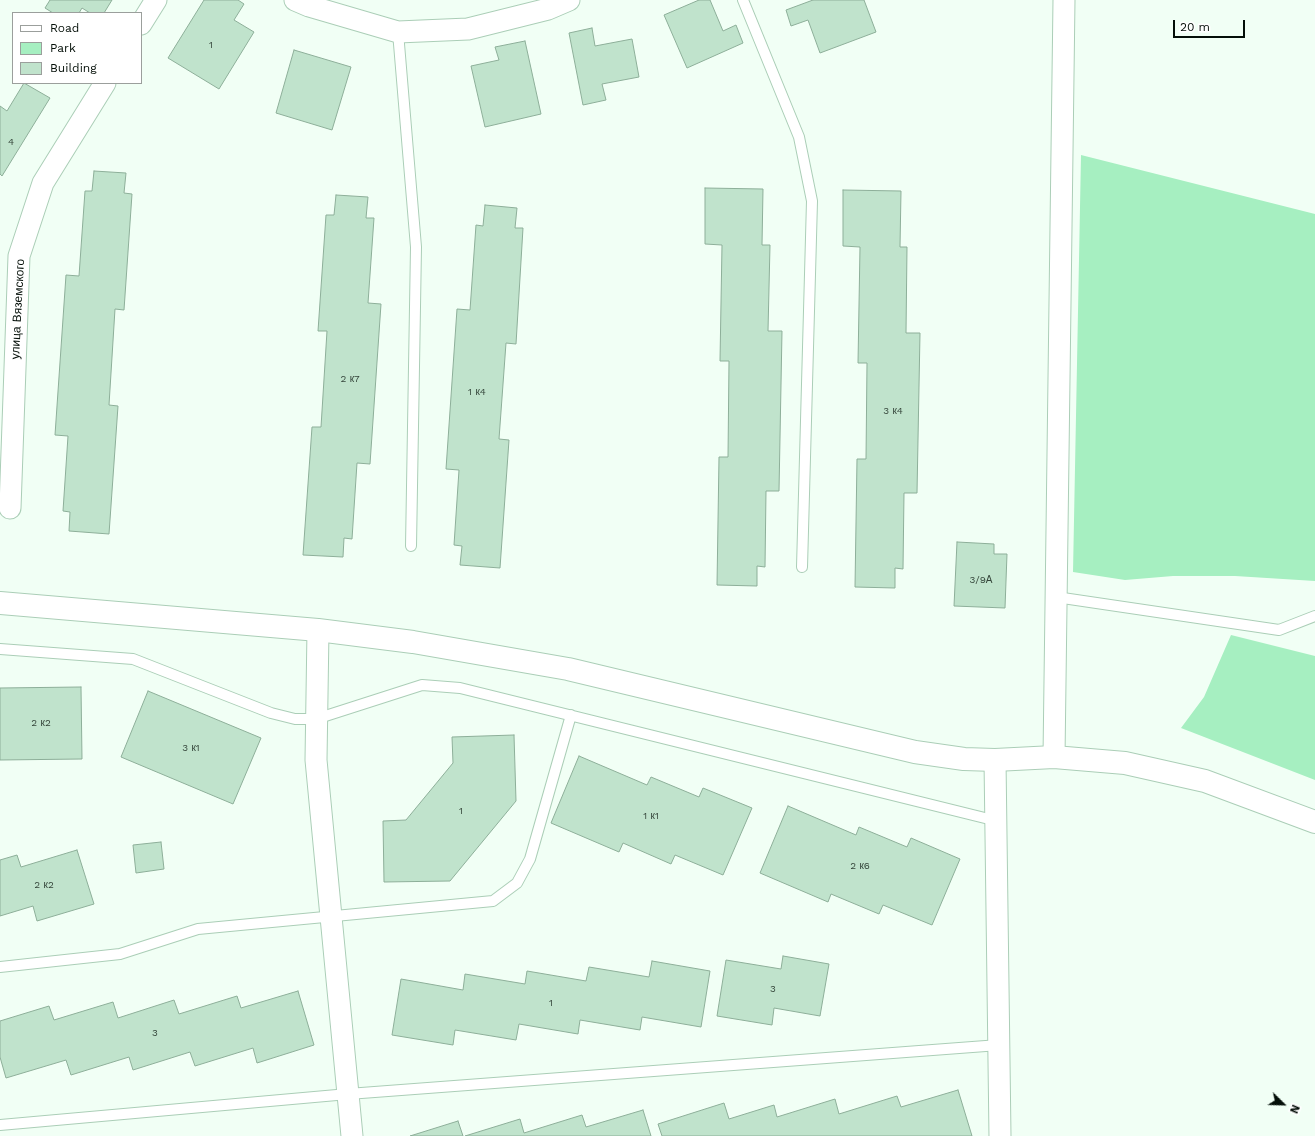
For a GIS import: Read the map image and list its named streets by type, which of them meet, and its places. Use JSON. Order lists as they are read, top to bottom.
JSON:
{
  "streets": {
    "street": ["улица Вяземского"]
  },
  "house_numbers": [
    "1",
    "4",
    "2 к7",
    "1 к4",
    "3 к4",
    "3/9А",
    "2 к2",
    "3 к1",
    "1",
    "1 к1",
    "2 к6",
    "2 к2",
    "3",
    "1",
    "3"
  ],
  "legend": ["Road", "Park", "Building"],
  "scale_bar": "20 m",
  "north": "bottom right"
}
